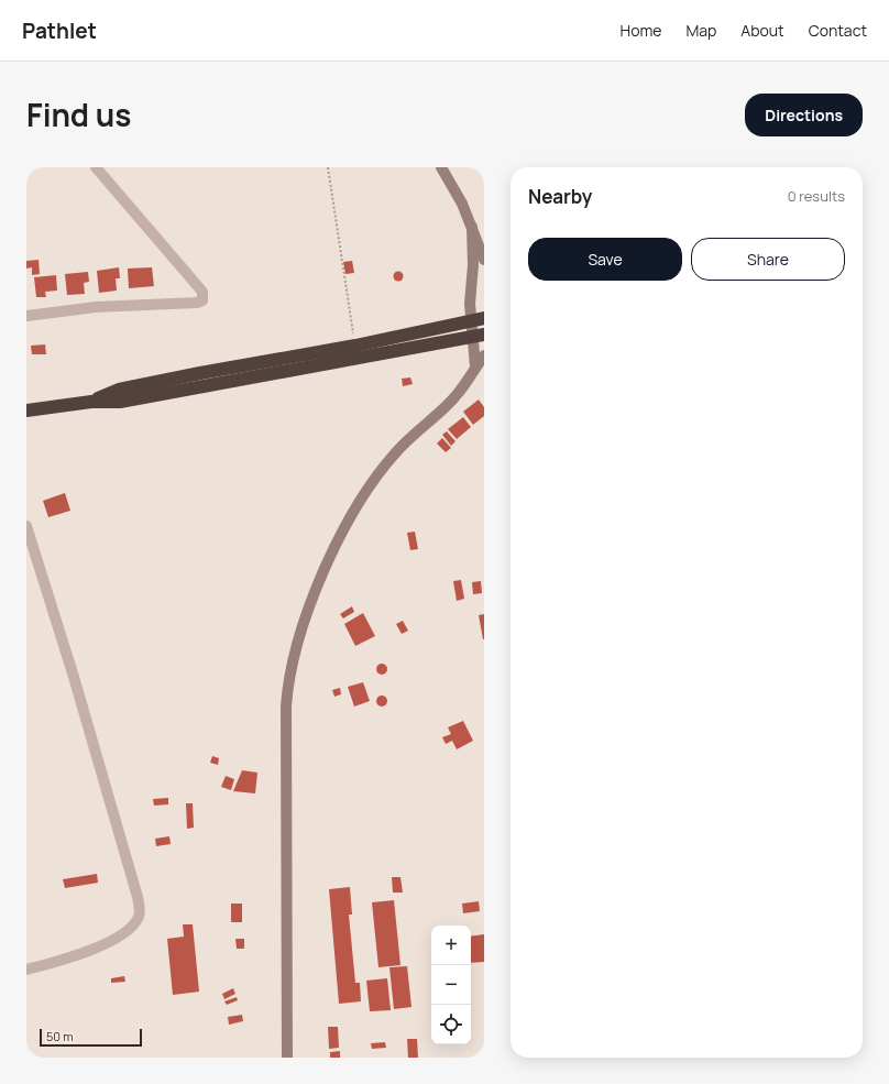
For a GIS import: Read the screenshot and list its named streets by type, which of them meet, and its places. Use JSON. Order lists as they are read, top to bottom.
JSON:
{
  "scale_bar": "50 m",
  "page": {
    "header": "Pathlet",
    "nav": [
      "Home",
      "Map",
      "About",
      "Contact"
    ],
    "title": "Find us",
    "buttons": [
      "Directions",
      ["Save", "Share"]
    ],
    "heading": ["Nearby", "0 results"],
    "map_buttons": ["+", "−"],
    "scale": "50 m"
  }
}
